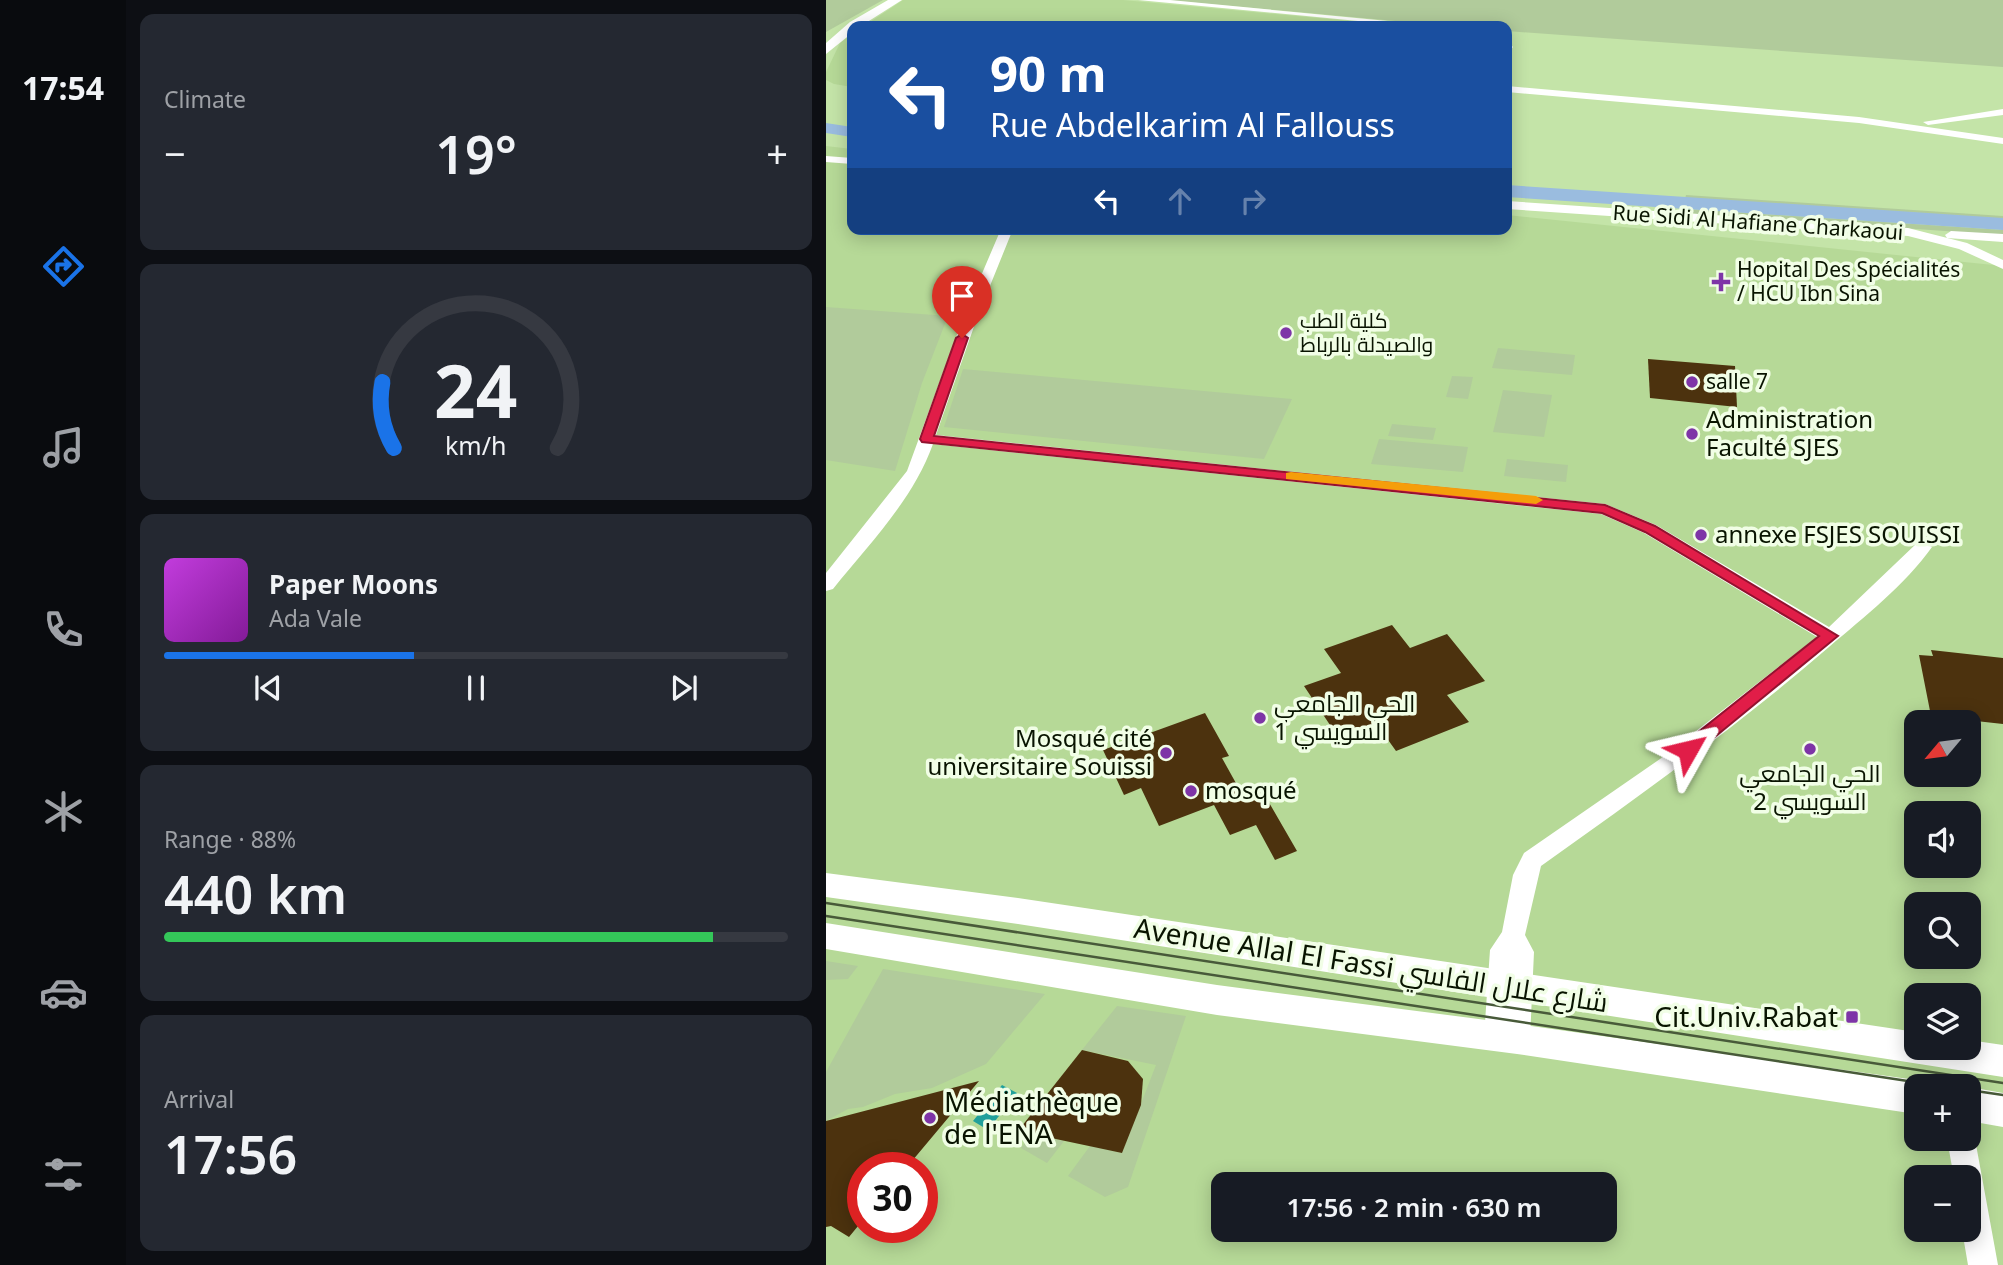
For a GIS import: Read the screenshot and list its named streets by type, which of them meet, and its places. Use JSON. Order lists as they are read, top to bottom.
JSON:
{
  "streets": {
    "street": ["Rue Sidi Al Hafiane Charkaoui", "Avenue Allal El Fassi شارع علال الفاسي"]
  },
  "places": {
    "health": ["Hopital Des Spécialités / HCU Ibn Sina"],
    "other": [
      "كلية الطب والصيدلة بالرباط",
      "salle 7",
      "Administration Faculté SJES",
      "annexe FSJES SOUISSI",
      "الحي الجامعي السويسي 1",
      "الحي الجامعي السويسي 2",
      "Mosqué cité universitaire Souissi",
      "mosqué",
      "Médiathèque de l'ENA"
    ],
    "transit": ["Cit.Univ.Rabat"]
  },
  "north": "bottom left",
  "page": {
    "tabs": "17:54",
    "tile": [
      "Climate",
      ["Range · 88%", "440 km"],
      ["Arrival", "17:56"]
    ],
    "turn": ["90 m", "Rue Abdelkarim Al Fallouss"],
    "heat": ["−", "19°", "+"],
    "song": ["Paper Moons", "Ada Vale"],
    "map_buttons": ["+", "−"],
    "limit": "30",
    "trip": "17:56 · 2 min · 630 m",
    "gauge": ["24", "km/h"]
  }
}
